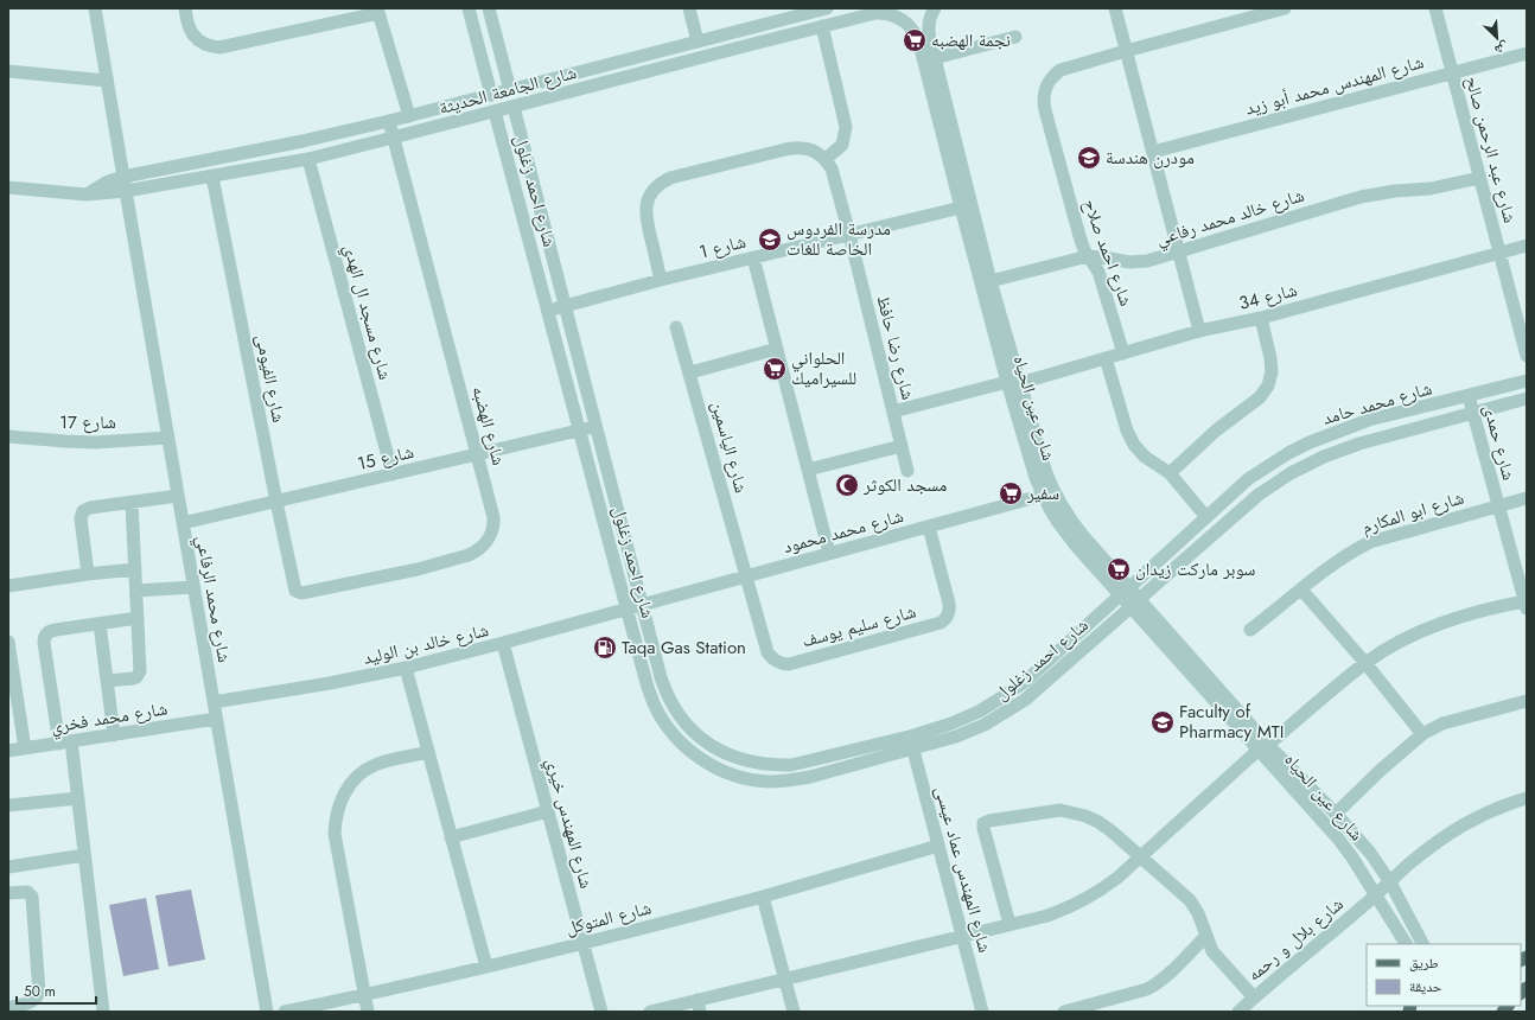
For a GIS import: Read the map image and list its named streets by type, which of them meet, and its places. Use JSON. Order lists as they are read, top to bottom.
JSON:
{
  "streets": {
    "street": [
      "شارع المهندس محمد أبو زيد",
      "شارع الجامعة الحديثة",
      "شارع عبد الرحمن صالح",
      "شارع احمد زغلول",
      "شارع خالد محمد رفاعي",
      "شارع 1",
      "شارع احمد صلاح",
      "شارع 34",
      "شارع مسجد ال الهدي",
      "شارع رضا حافظ",
      "شارع الفيومى",
      "شارع محمد حامد",
      "شارع عين الحياه",
      "شارع 17",
      "شارع الهضبه",
      "شارع حمدى",
      "شارع الياسمين",
      "شارع 15",
      "شارع ابو المكارم",
      "شارع محمد محمود",
      "شارع محمد الرفاعي",
      "شارع سليم يوسف",
      "شارع خالد بن الوليد",
      "شارع محمد فخري",
      "شارع المهندس خيري",
      "شارع المهندس عماد عيسى",
      "شارع المتوكل",
      "شارع بلال و رحمه"
    ]
  },
  "crossings": [
    ["شارع المهندس محمد أبو زيد", "شارع عبد الرحمن صالح"],
    ["شارع الجامعة الحديثة", "شارع احمد زغلول"],
    ["شارع الجامعة الحديثة", "شارع مسجد ال الهدي"],
    ["شارع الجامعة الحديثة", "شارع الفيومى"],
    ["شارع الجامعة الحديثة", "شارع عين الحياه"],
    ["شارع الجامعة الحديثة", "شارع الهضبه"],
    ["شارع الجامعة الحديثة", "شارع محمد الرفاعي"],
    ["شارع عبد الرحمن صالح", "شارع خالد محمد رفاعي"],
    ["شارع عبد الرحمن صالح", "شارع 34"],
    ["شارع احمد زغلول", "شارع 1"],
    ["شارع احمد زغلول", "شارع محمد حامد"],
    ["شارع احمد زغلول", "شارع عين الحياه"],
    ["شارع احمد زغلول", "شارع 15"],
    ["شارع احمد زغلول", "شارع محمد محمود"],
    ["شارع احمد زغلول", "شارع خالد بن الوليد"],
    ["شارع احمد زغلول", "شارع المهندس عماد عيسى"],
    ["شارع خالد محمد رفاعي", "شارع احمد صلاح"],
    ["شارع خالد محمد رفاعي", "شارع عين الحياه"],
    ["شارع 1", "شارع رضا حافظ"],
    ["شارع 1", "شارع عين الحياه"],
    ["شارع احمد صلاح", "شارع 34"],
    ["شارع 34", "شارع رضا حافظ"],
    ["شارع 34", "شارع عين الحياه"],
    ["شارع مسجد ال الهدي", "شارع 15"],
    ["شارع الفيومى", "شارع الهضبه"],
    ["شارع الفيومى", "شارع 15"],
    ["شارع محمد حامد", "شارع عين الحياه"],
    ["شارع محمد حامد", "شارع حمدى"],
    ["شارع عين الحياه", "شارع محمد محمود"],
    ["شارع عين الحياه", "شارع بلال و رحمه"],
    ["شارع 17", "شارع محمد الرفاعي"],
    ["شارع الهضبه", "شارع 15"],
    ["شارع حمدى", "شارع ابو المكارم"],
    ["شارع الياسمين", "شارع محمد محمود"],
    ["شارع الياسمين", "شارع سليم يوسف"],
    ["شارع 15", "شارع محمد الرفاعي"],
    ["شارع محمد محمود", "شارع سليم يوسف"],
    ["شارع محمد محمود", "شارع خالد بن الوليد"],
    ["شارع محمد الرفاعي", "شارع خالد بن الوليد"],
    ["شارع محمد الرفاعي", "شارع محمد فخري"],
    ["شارع خالد بن الوليد", "شارع المهندس خيري"],
    ["شارع المهندس خيري", "شارع المتوكل"],
    ["شارع المهندس عماد عيسى", "شارع المتوكل"]
  ],
  "places": {
    "supermarket": [
      "نجمة الهضبه",
      "الحلواني للسيراميك",
      "سفير",
      "سوبر ماركت زيدان"
    ],
    "school or university": ["مودرن هندسة", "مدرسة الفردوس الخاصة للغات", "Faculty of Pharmacy MTI"],
    "mosque": ["مسجد الكوثر"],
    "fuel station": ["Taqa Gas Station"]
  },
  "legend": ["طريق", "حديقة"],
  "scale_bar": "50 m",
  "north": "bottom right"
}
